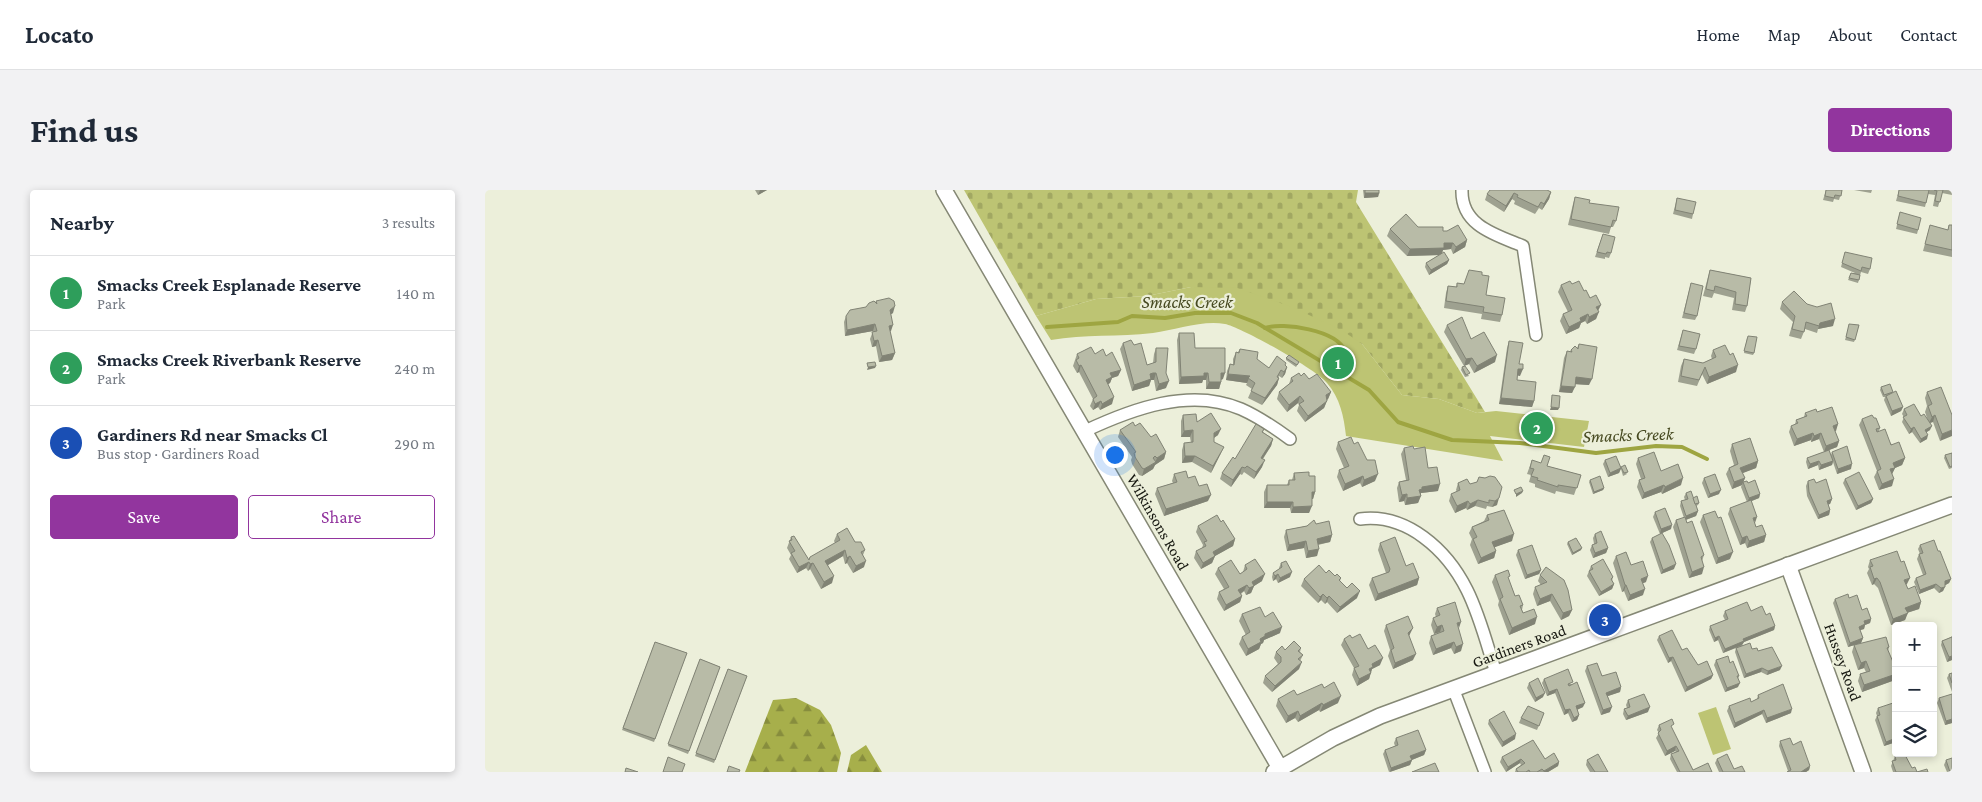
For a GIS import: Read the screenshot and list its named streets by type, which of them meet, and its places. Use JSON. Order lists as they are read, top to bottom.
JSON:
{
  "streets": {
    "street": ["Wilkinsons Road", "Gardiners Road", "Hussey Road"]
  },
  "crossings": [
    ["Wilkinsons Road", "Gardiners Road"],
    ["Gardiners Road", "Hussey Road"]
  ],
  "water": ["Smacks Creek"],
  "page": {
    "header": "Locato",
    "nav": [
      "Home",
      "Map",
      "About",
      "Contact"
    ],
    "buttons": [
      "Directions",
      ["Save", "Share"]
    ],
    "title": "Find us",
    "heading": ["Nearby", "3 results"],
    "list": [
      {
        "mark": "1",
        "name": "Smacks Creek Esplanade Reserve",
        "note": "Park",
        "value": "140 m"
      },
      {
        "mark": "2",
        "name": "Smacks Creek Riverbank Reserve",
        "note": "Park",
        "value": "240 m"
      },
      {
        "mark": "3",
        "name": "Gardiners Rd near Smacks Cl",
        "note": "Bus stop · Gardiners Road",
        "value": "290 m"
      }
    ],
    "pins": ["1", "2", "3"],
    "map_buttons": ["+", "−"]
  }
}
